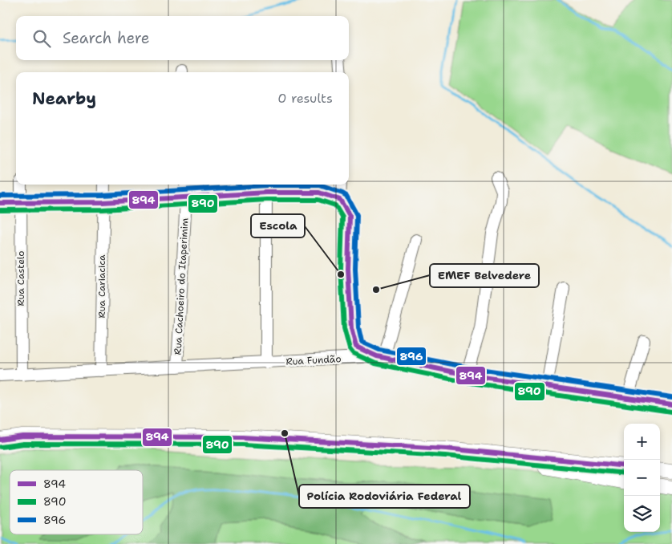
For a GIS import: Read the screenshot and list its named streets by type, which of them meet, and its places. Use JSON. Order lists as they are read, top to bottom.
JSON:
{
  "streets": {
    "street": [
      "Rua Castelo",
      "Rua Cariacica",
      "Rua Cachoeiro do Itaperimim",
      "Rua Fundão"
    ]
  },
  "crossings": [
    ["Rua Castelo", "Rua Fundão"],
    ["Rua Cariacica", "Rua Fundão"],
    ["Rua Cachoeiro do Itaperimim", "Rua Fundão"]
  ],
  "places": ["Escola", "EMEF Belvedere", "Polícia Rodoviária Federal"],
  "lines": ["transit line 896", "transit line 894", "transit line 890"],
  "legend": ["894", "890", "896"],
  "page": {
    "search": "Search here",
    "heading": ["Nearby", "0 results"],
    "map_buttons": ["+", "−"]
  }
}
